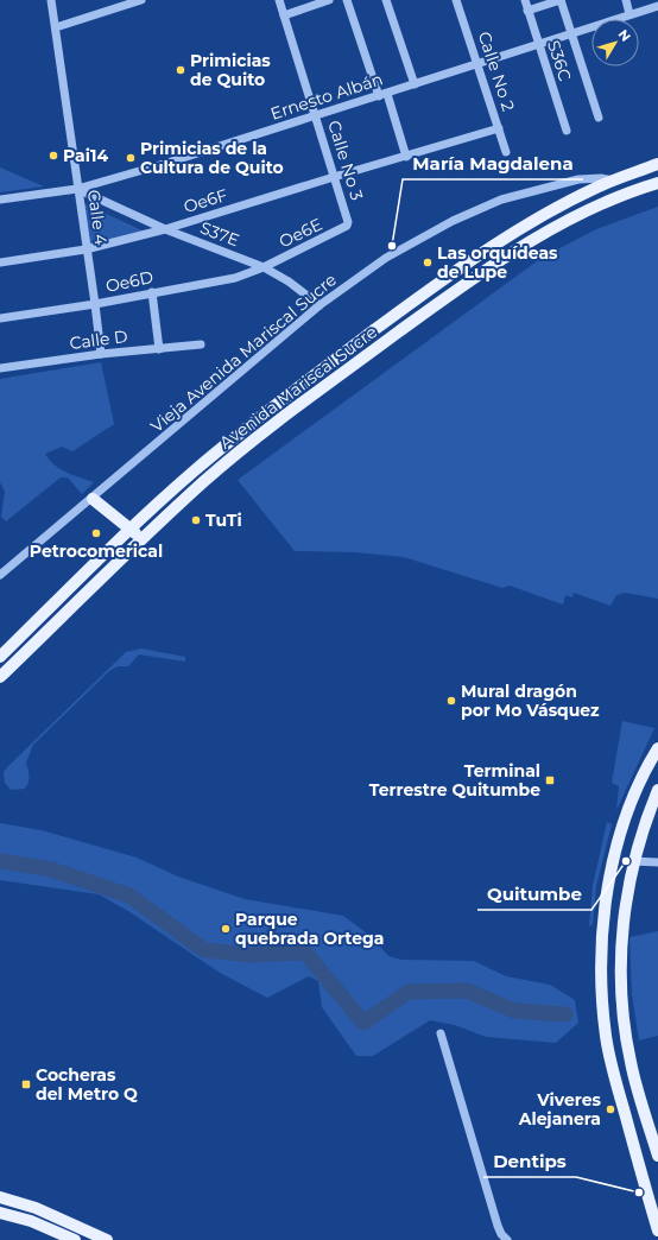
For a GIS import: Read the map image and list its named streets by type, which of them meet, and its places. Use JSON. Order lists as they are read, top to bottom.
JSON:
{
  "streets": {
    "main road": ["Avenida Mariscal Sucre"],
    "street": [
      "S36C",
      "Calle No 2",
      "Ernesto Albán",
      "Calle No 3",
      "Oe6F",
      "Calle 4",
      "Oe6E",
      "S37E",
      "Oe6D",
      "Calle D",
      "Vieja Avenida Mariscal Sucre"
    ]
  },
  "crossings": [
    ["S36C", "Ernesto Albán"],
    ["Calle No 2", "Ernesto Albán"],
    ["Calle No 2", "Oe6F"],
    ["Ernesto Albán", "Calle No 3"],
    ["Ernesto Albán", "Calle 4"],
    ["Ernesto Albán", "S37E"],
    ["Calle No 3", "Oe6F"],
    ["Calle No 3", "Oe6E"],
    ["Oe6F", "Calle 4"],
    ["Oe6F", "S37E"],
    ["Calle 4", "S37E"],
    ["Calle 4", "Oe6D"],
    ["Calle 4", "Calle D"],
    ["Oe6E", "S37E"],
    ["Oe6E", "Oe6D"],
    ["S37E", "Oe6D"],
    ["S37E", "Vieja Avenida Mariscal Sucre"],
    ["Vieja Avenida Mariscal Sucre", "Avenida Mariscal Sucre"]
  ],
  "places": {
    "other": [
      "Primicias de Quito",
      "Pai14",
      "Primicias de la Cultura de Quito",
      "María Magdalena",
      "Las orquídeas de Lupe",
      "TuTi",
      "Petrocomerical",
      "Mural dragón por Mo Vásquez",
      "Quitumbe",
      "Parque quebrada Ortega",
      "Viveres Alejanera",
      "Dentips"
    ],
    "transit": ["Terminal Terrestre Quitumbe", "Cocheras del Metro Q"]
  },
  "north": "top right"
}
